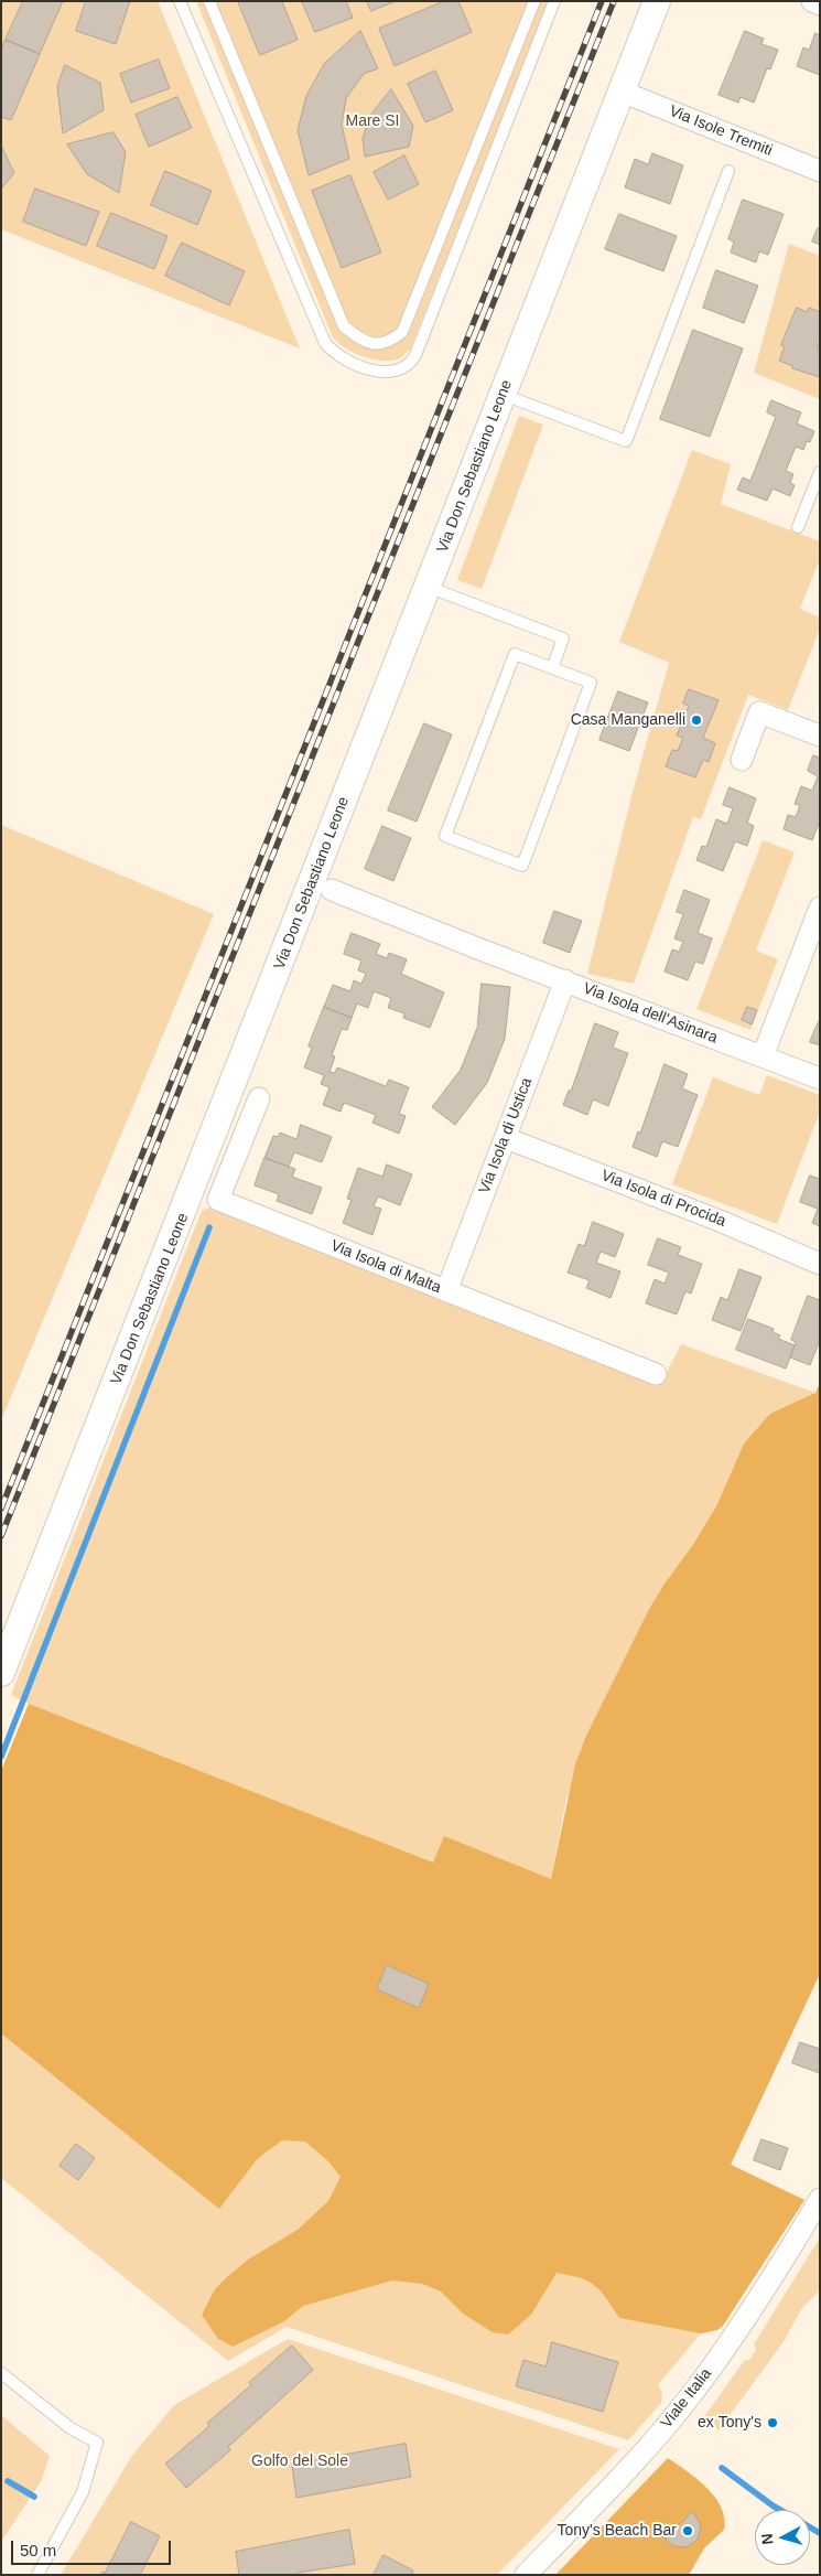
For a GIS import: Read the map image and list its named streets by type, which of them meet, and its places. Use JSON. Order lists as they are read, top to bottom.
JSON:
{
  "streets": {
    "street": [
      "Via Isole Tremiti",
      "Via Don Sebastiano Leone",
      "Via Isola dell'Asinara",
      "Via Isola di Ustica",
      "Via Isola di Procida",
      "Via Isola di Malta",
      "Viale Italia"
    ]
  },
  "crossings": [
    ["Via Isole Tremiti", "Via Don Sebastiano Leone"],
    ["Via Isola dell'Asinara", "Via Isola di Ustica"],
    ["Via Isola di Ustica", "Via Isola di Procida"],
    ["Via Isola di Ustica", "Via Isola di Malta"]
  ],
  "parks": ["Mare SI", "Golfo del Sole"],
  "places": ["Casa Manganelli", "ex Tony's", "Tony's Beach Bar"],
  "scale_bar": "50 m",
  "north": "left"
}
